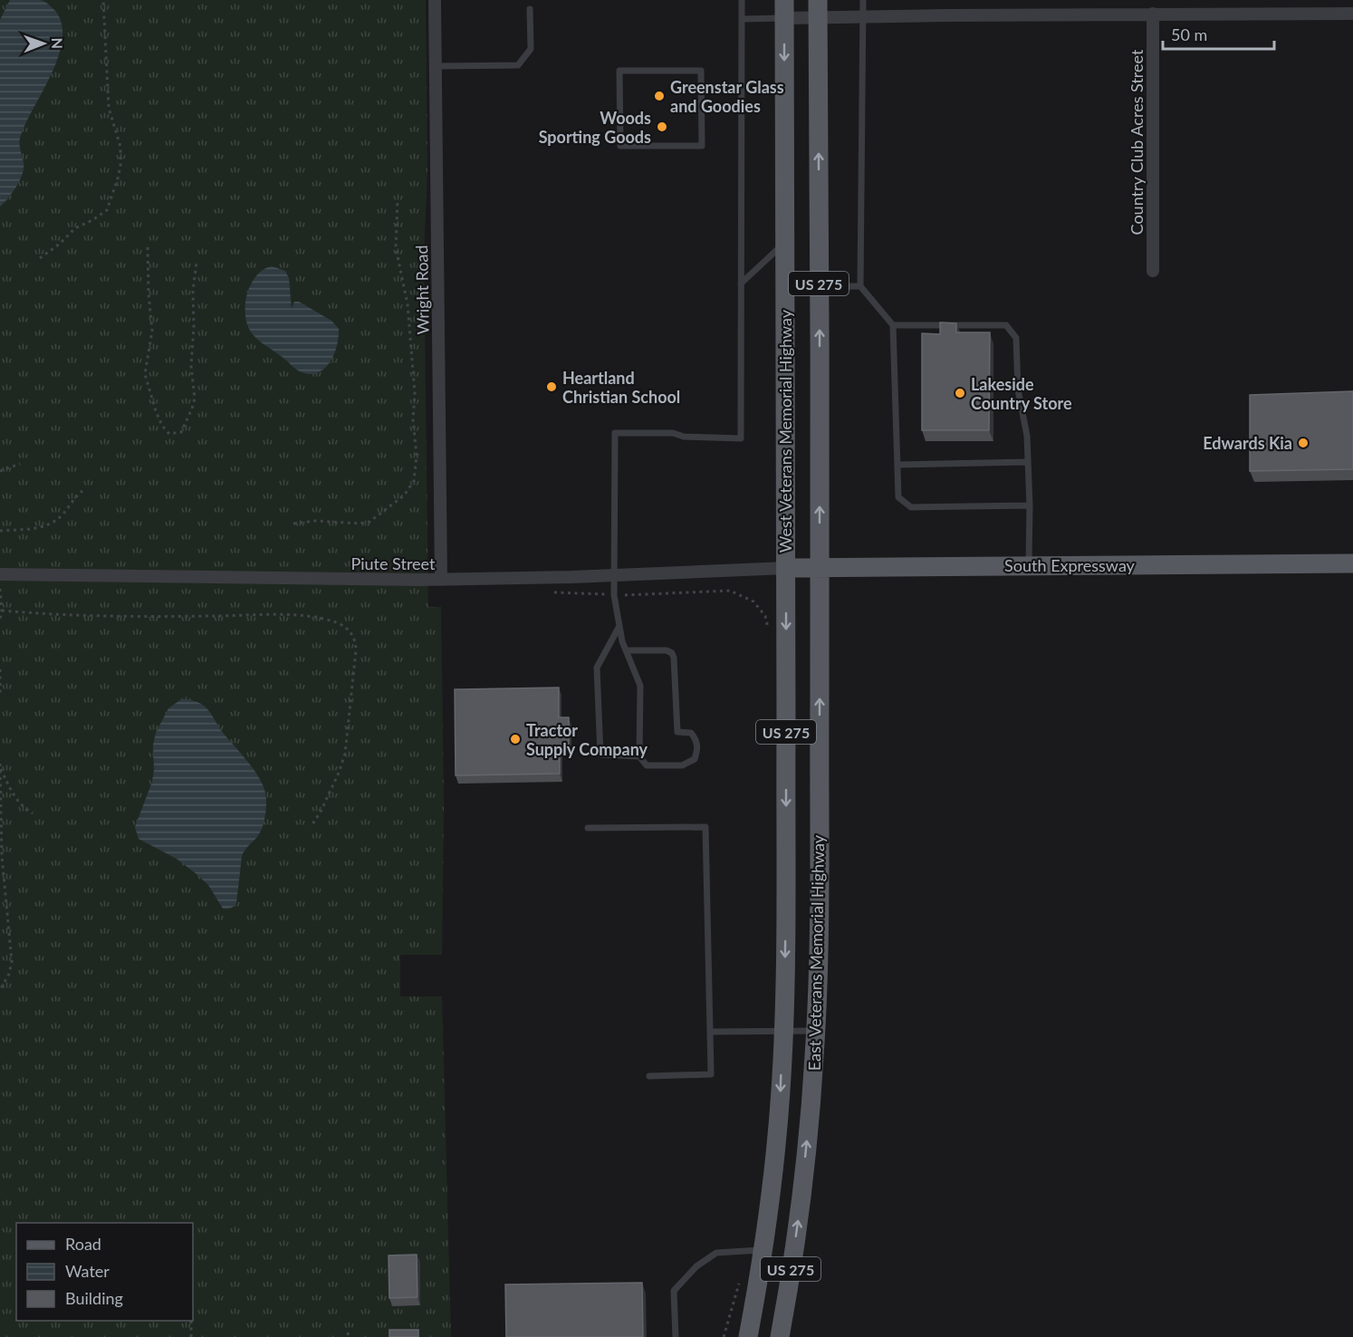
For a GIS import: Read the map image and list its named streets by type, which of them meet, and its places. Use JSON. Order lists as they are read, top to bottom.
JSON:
{
  "streets": {
    "main road": [
      "US 275",
      "West Veterans Memorial Highway",
      "South Expressway",
      "East Veterans Memorial Highway"
    ],
    "street": ["Country Club Acres Street", "Wright Road", "Piute Street"]
  },
  "crossings": [
    ["Wright Road", "Piute Street"],
    ["West Veterans Memorial Highway", "Piute Street"],
    ["West Veterans Memorial Highway", "South Expressway"],
    ["West Veterans Memorial Highway", "East Veterans Memorial Highway"],
    ["Piute Street", "South Expressway"],
    ["Piute Street", "East Veterans Memorial Highway"],
    ["South Expressway", "East Veterans Memorial Highway"]
  ],
  "places": [
    "Greenstar Glass and Goodies",
    "Woods Sporting Goods",
    "Heartland Christian School",
    "Lakeside Country Store",
    "Edwards Kia",
    "Tractor Supply Company"
  ],
  "legend": ["Road", "Water", "Building"],
  "scale_bar": "50 m",
  "north": "right"
}
